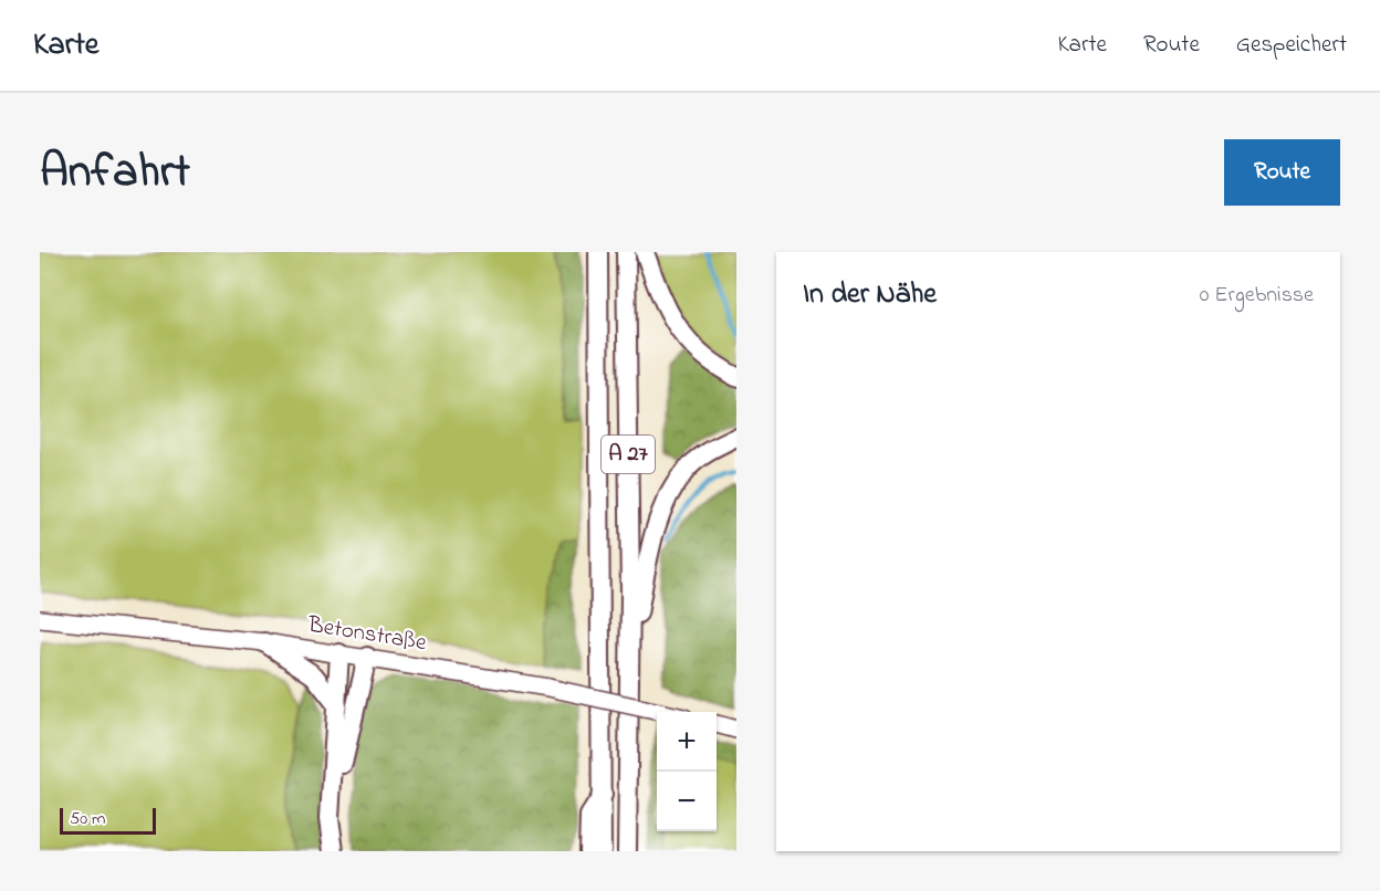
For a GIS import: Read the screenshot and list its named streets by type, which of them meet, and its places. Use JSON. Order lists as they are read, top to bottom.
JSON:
{
  "streets": {
    "highway": ["A 27"],
    "main road": ["Betonstraße"]
  },
  "scale_bar": "50 m",
  "page": {
    "header": "Karte",
    "nav": ["Karte", "Route", "Gespeichert"],
    "title": "Anfahrt",
    "buttons": "Route",
    "heading": ["In der Nähe", "0 Ergebnisse"],
    "map_buttons": ["+", "−"],
    "scale": "50 m"
  }
}
